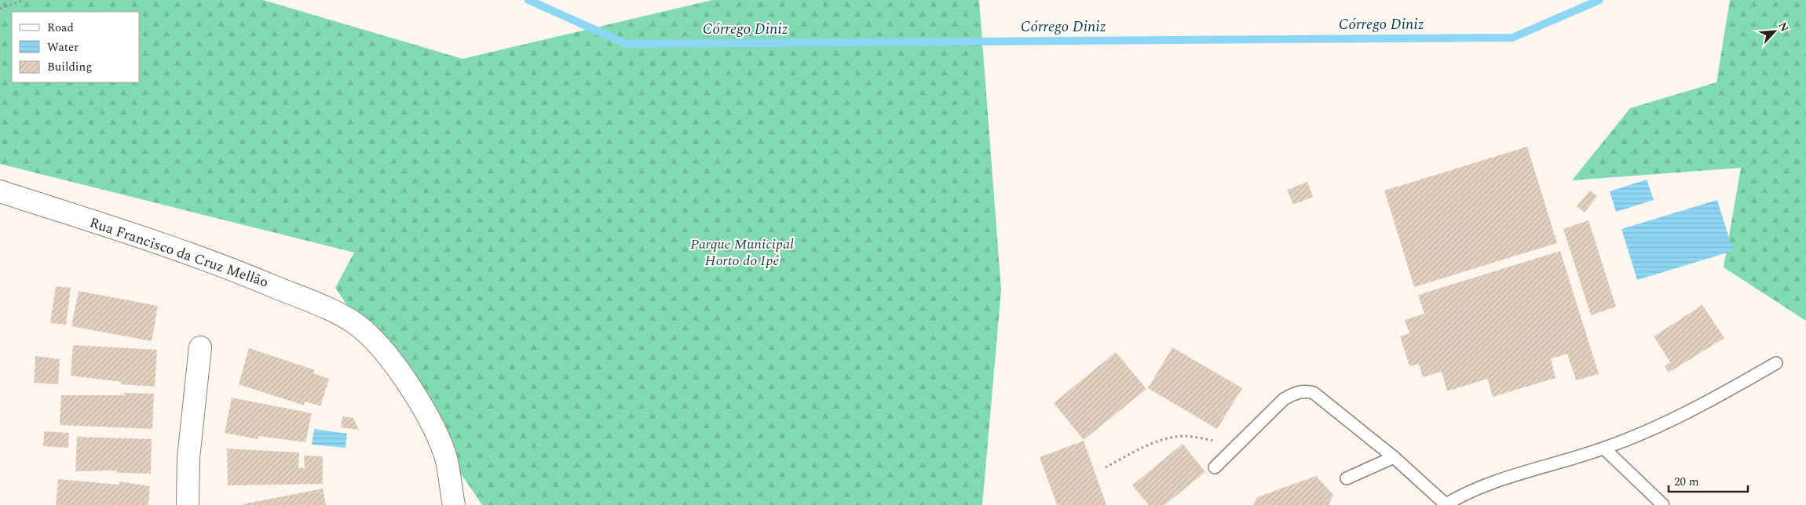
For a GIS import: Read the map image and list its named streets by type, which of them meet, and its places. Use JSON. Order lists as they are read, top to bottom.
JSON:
{
  "streets": {
    "street": ["Rua Francisco da Cruz Mellão"]
  },
  "water": ["Córrego Diniz"],
  "parks": ["Parque Municipal Horto do Ipê"],
  "legend": ["Road", "Water", "Building"],
  "scale_bar": "20 m",
  "north": "top right"
}
